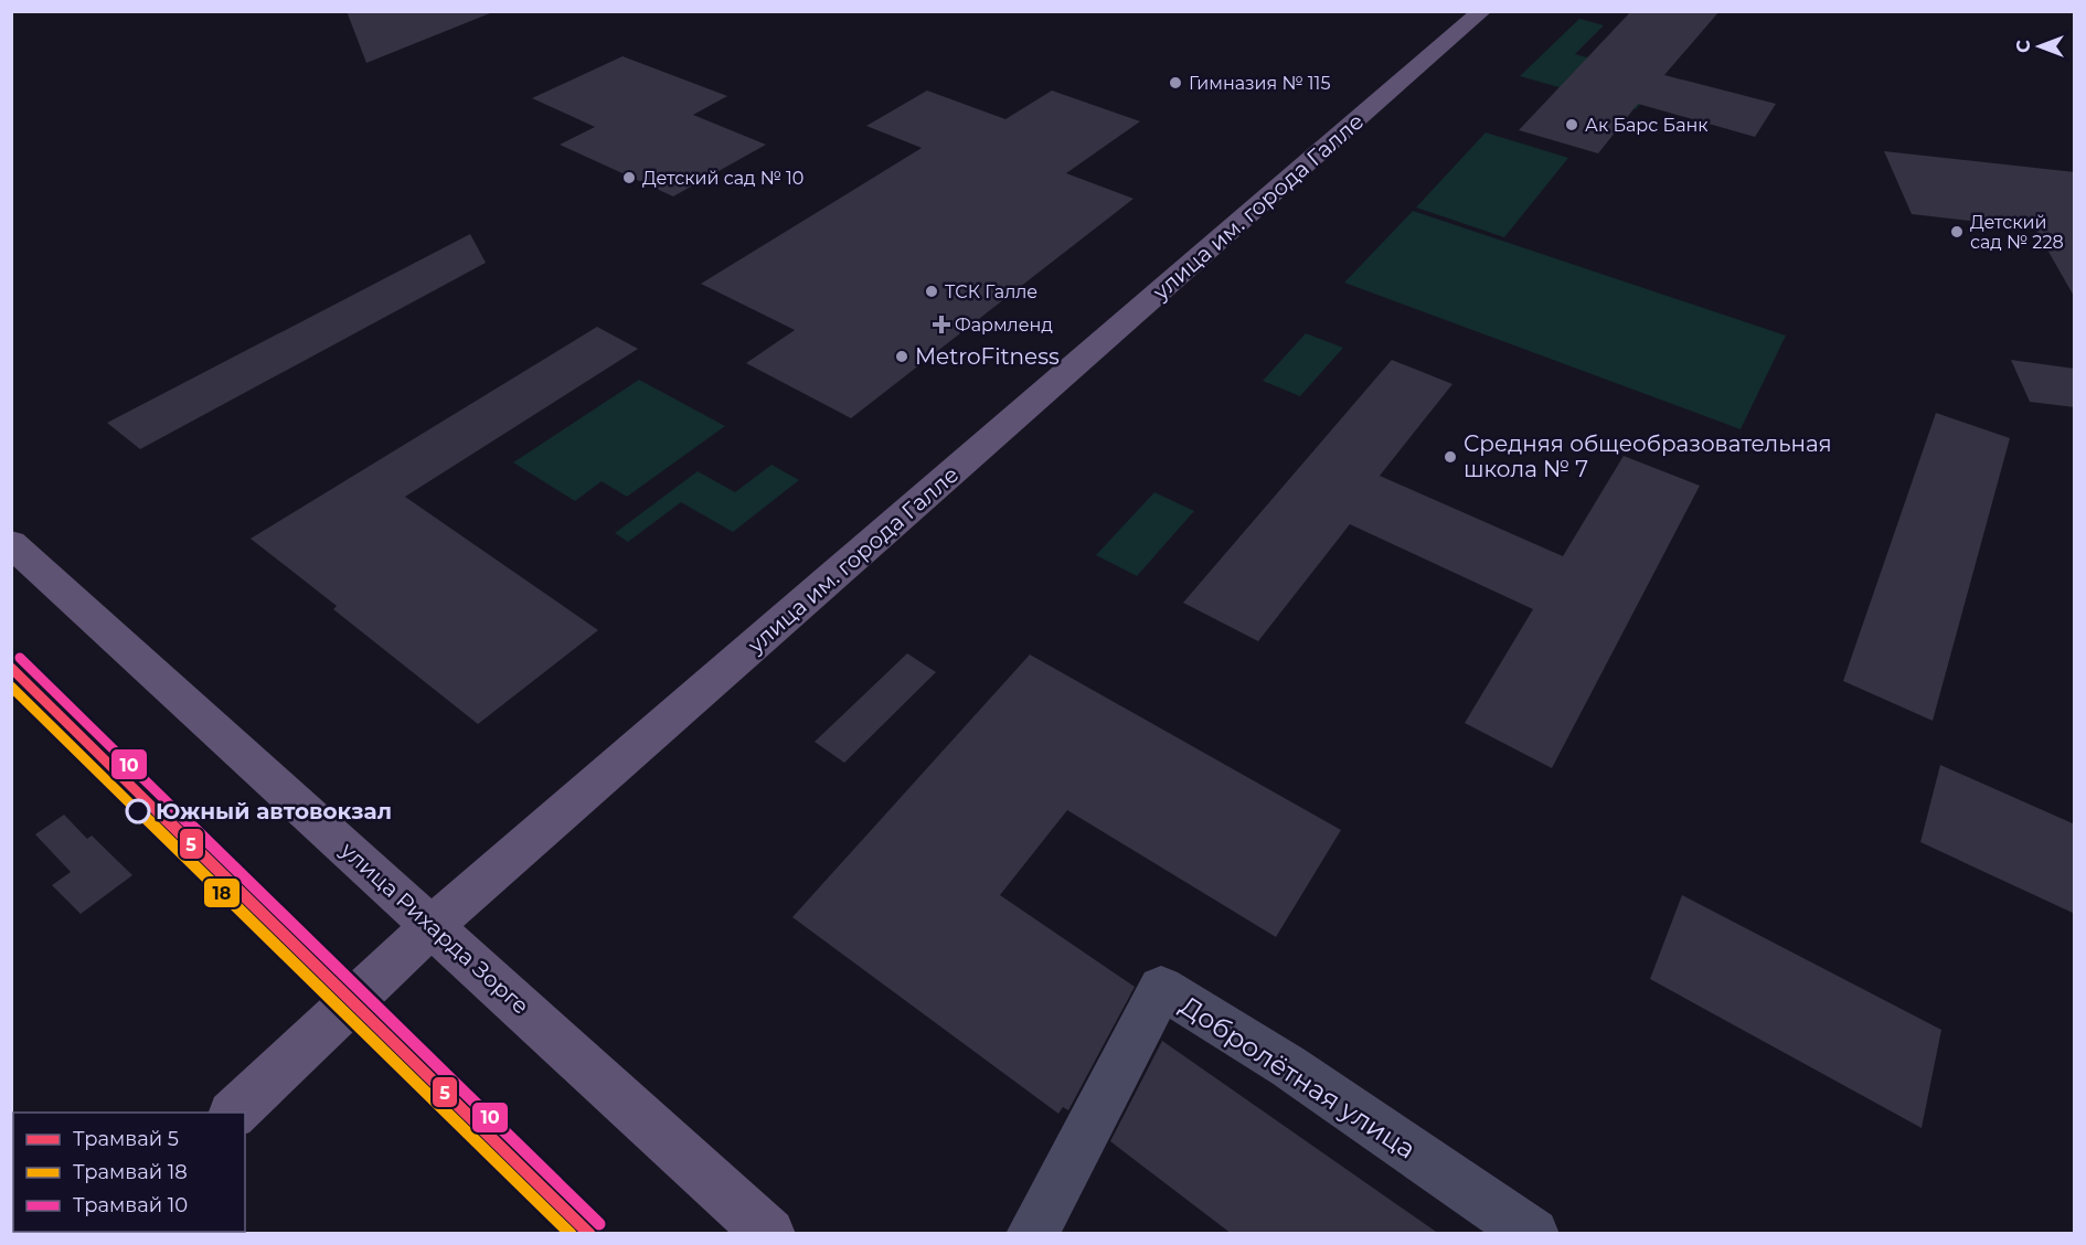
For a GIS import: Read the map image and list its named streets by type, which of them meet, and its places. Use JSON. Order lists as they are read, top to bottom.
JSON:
{
  "streets": {
    "main road": ["улица им. города Галле", "улица Рихарда Зорге"],
    "street": ["Добролётная улица"]
  },
  "crossings": [
    ["улица им. города Галле", "улица Рихарда Зорге"]
  ],
  "places": {
    "other": [
      "Гимназия № 115",
      "Ак Барс Банк",
      "Детский сад № 10",
      "Детский сад № 228",
      "ТСК Галле",
      "MetroFitness",
      "Средняя общеобразовательная школа № 7",
      "Южный автовокзал"
    ],
    "health": ["Фармленд"]
  },
  "lines": ["tram line 10", "tram line 5", "tram line 18"],
  "legend": ["Трамвай 5", "Трамвай 18", "Трамвай 10"],
  "north": "left"
}
